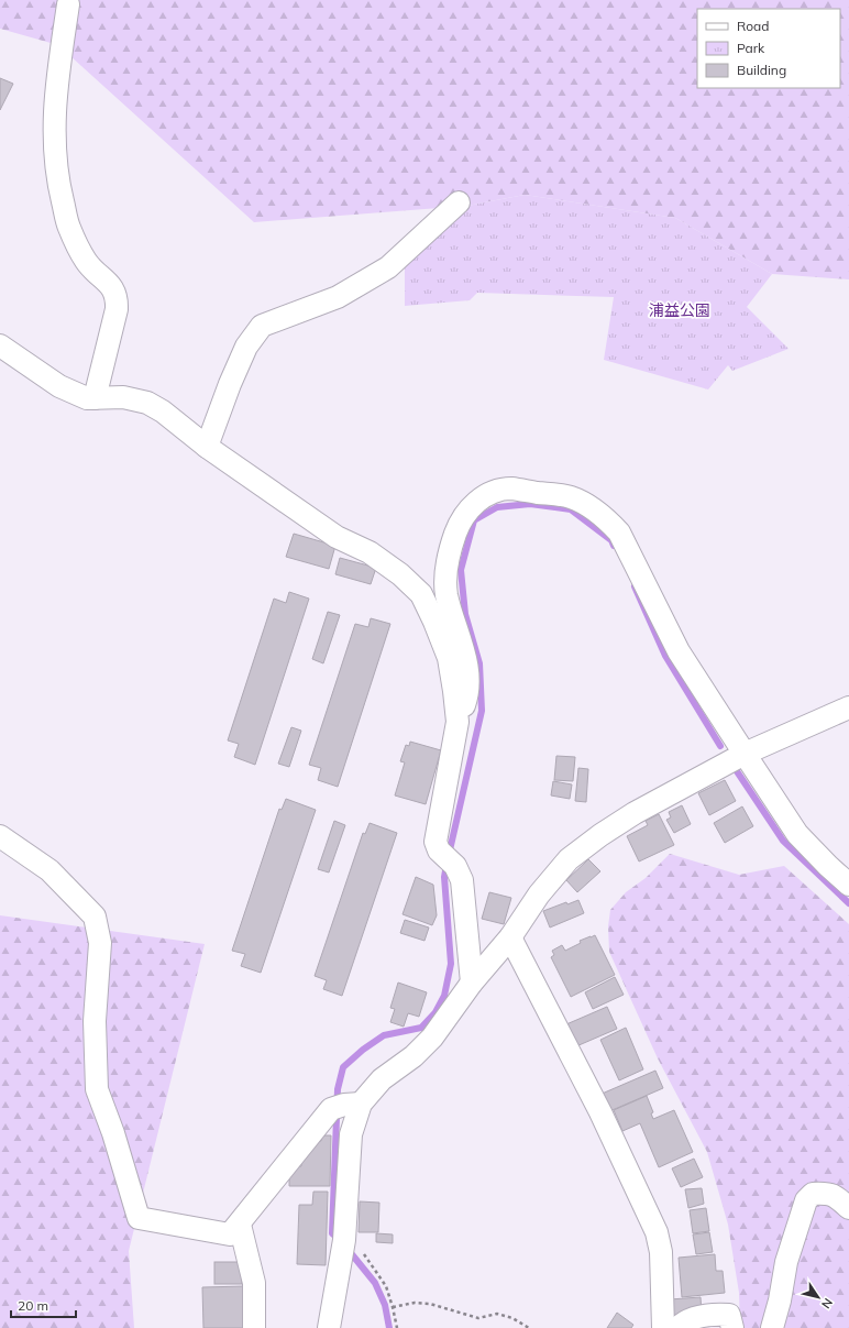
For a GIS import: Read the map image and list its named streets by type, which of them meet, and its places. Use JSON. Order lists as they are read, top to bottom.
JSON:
{
  "parks": ["浦益公園"],
  "legend": ["Road", "Park", "Building"],
  "scale_bar": "20 m",
  "north": "bottom right"
}
